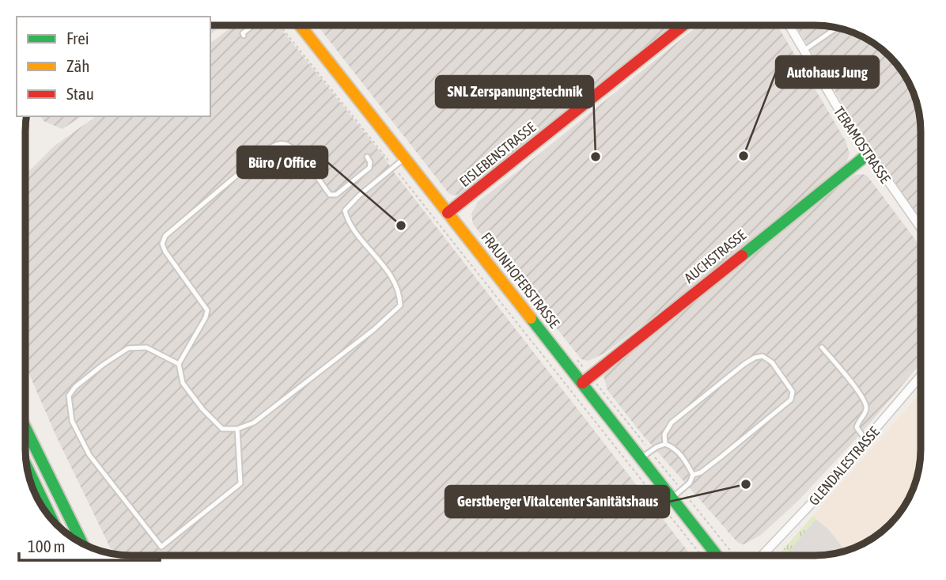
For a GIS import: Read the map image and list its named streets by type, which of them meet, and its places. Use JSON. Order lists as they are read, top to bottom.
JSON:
{
  "streets": {
    "main road": ["EISLEBENSTRASSE", "AUCHSTRASSE", "FRAUNHOFERSTRASSE"],
    "street": ["TERAMOSTRASSE", "GLENDALESTRASSE"]
  },
  "crossings": [
    ["TERAMOSTRASSE", "AUCHSTRASSE"],
    ["EISLEBENSTRASSE", "FRAUNHOFERSTRASSE"],
    ["AUCHSTRASSE", "FRAUNHOFERSTRASSE"]
  ],
  "places": [
    "Autohaus Jung",
    "SNL Zerspanungstechnik",
    "Büro / Office",
    "Gerstberger Vitalcenter Sanitätshaus"
  ],
  "legend": ["Frei", "Zäh", "Stau"],
  "scale_bar": "100 m"
}
